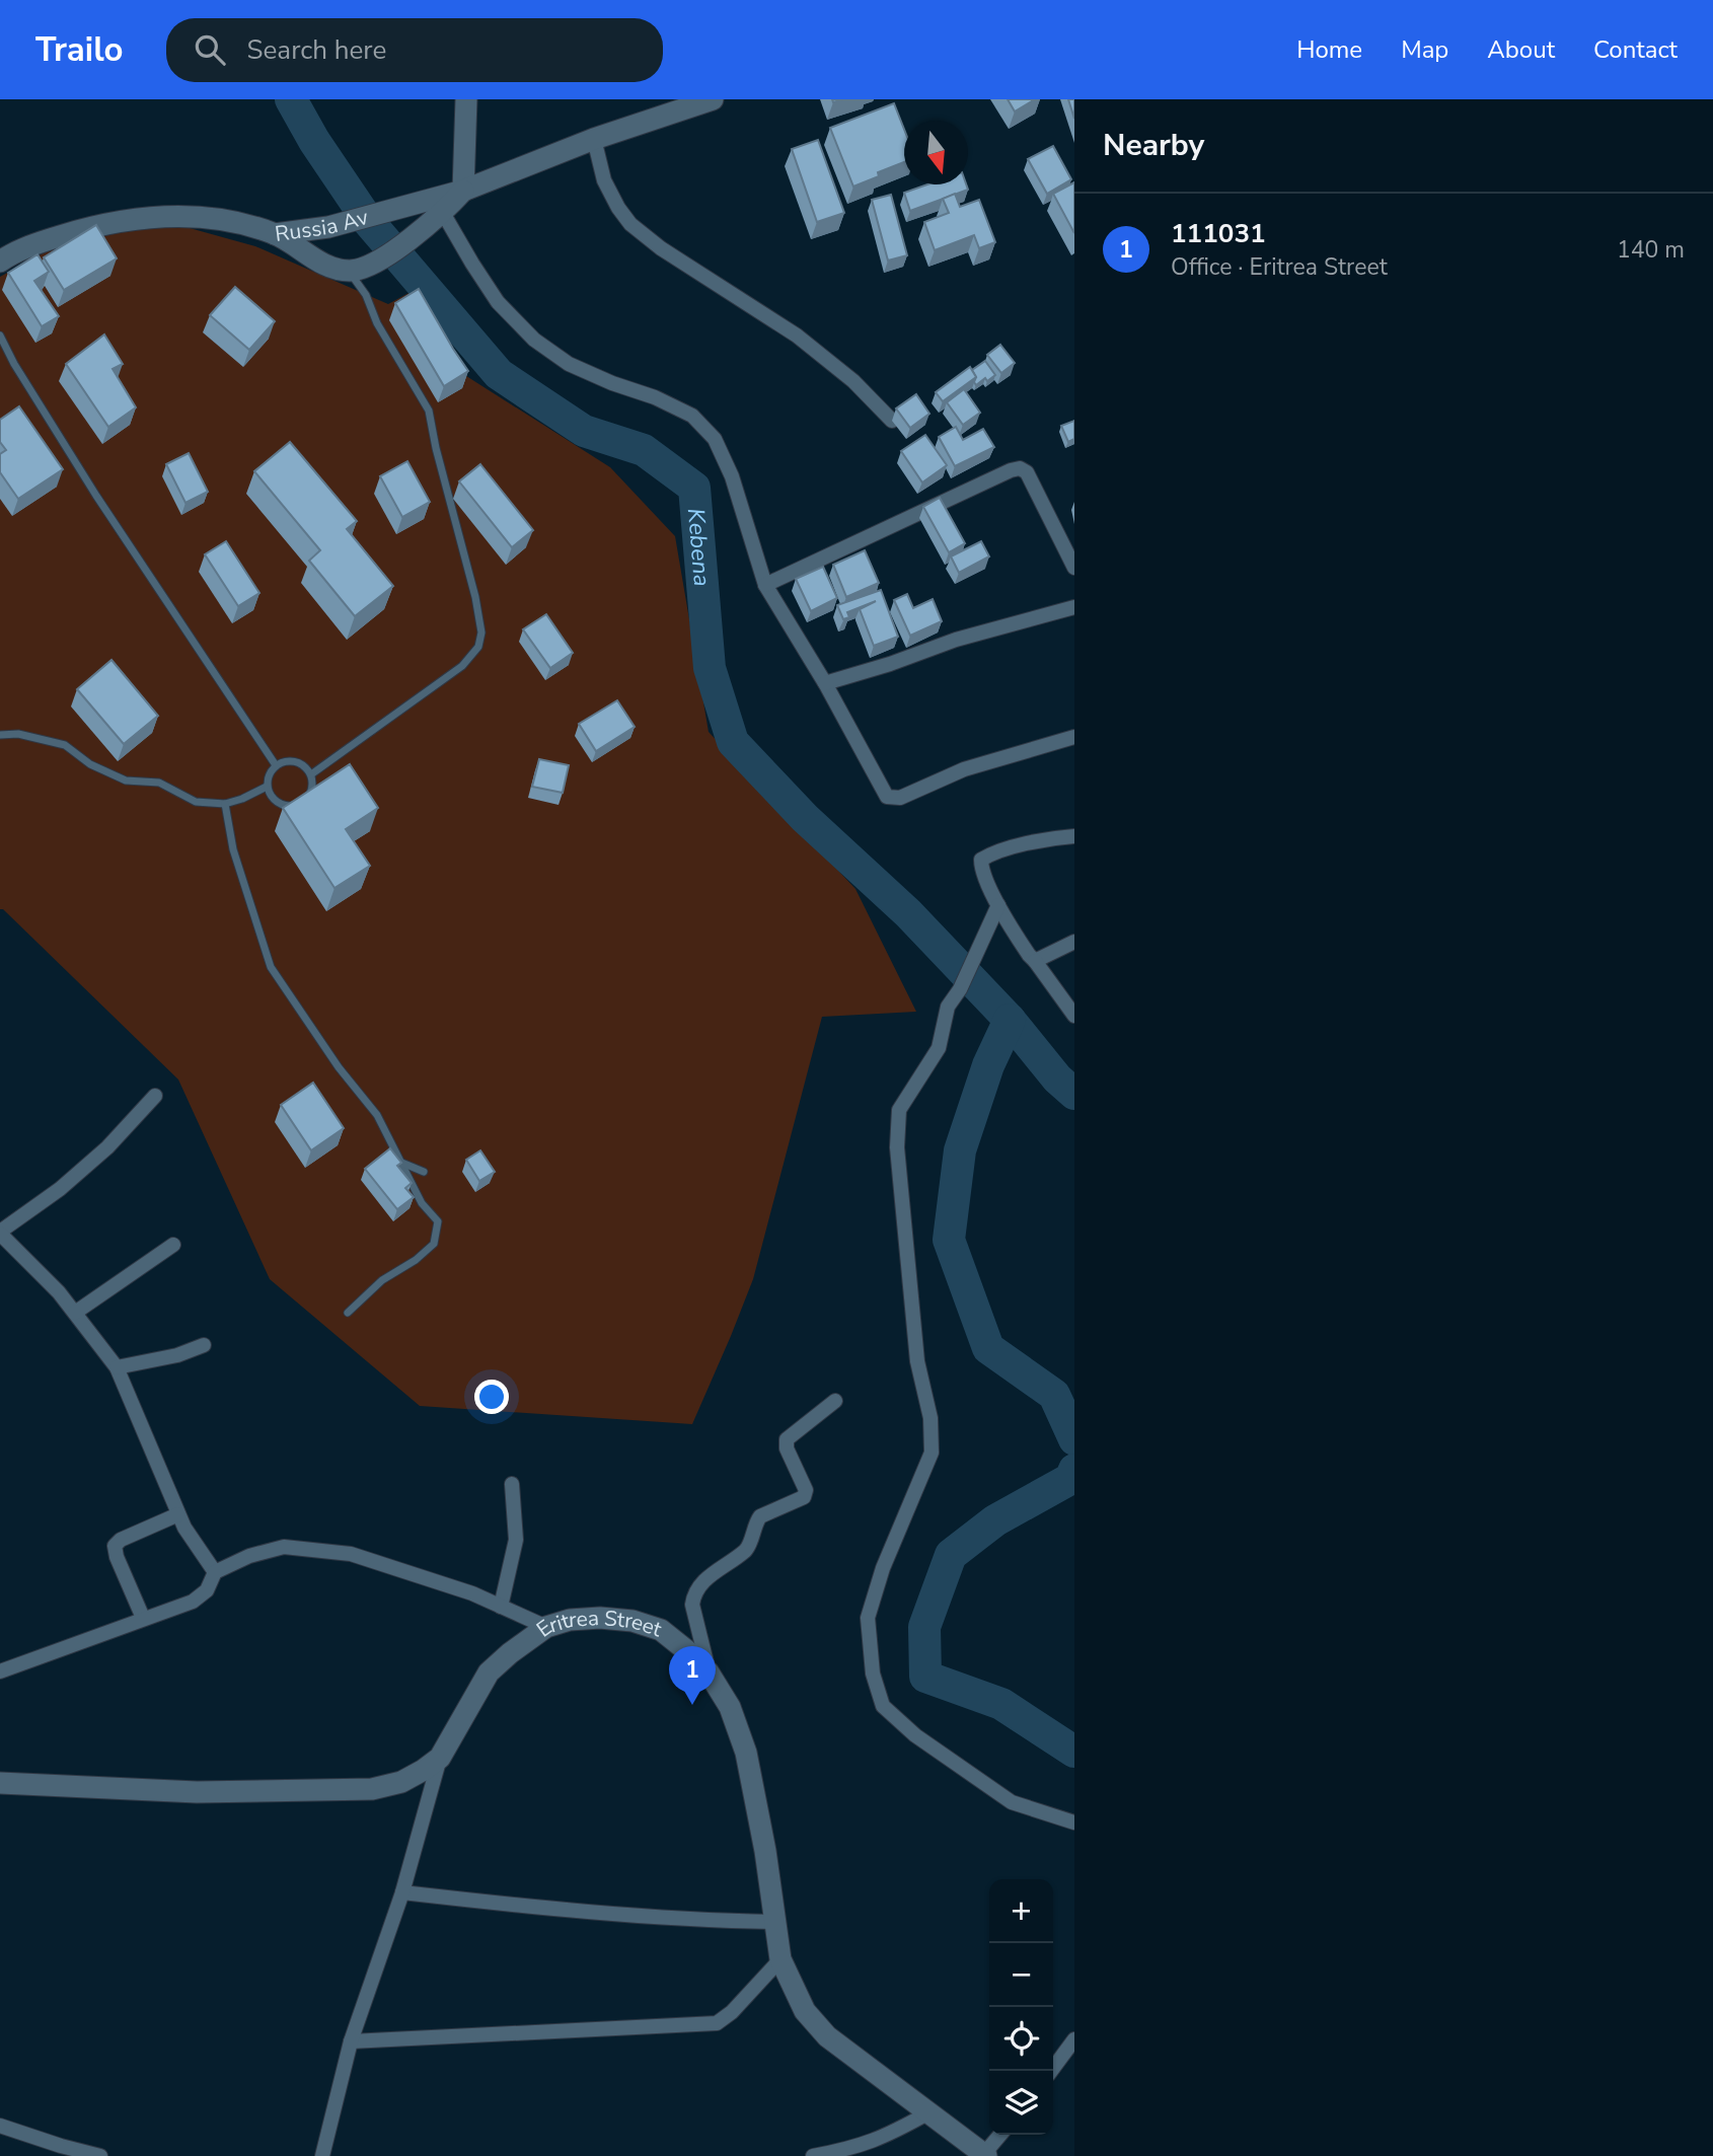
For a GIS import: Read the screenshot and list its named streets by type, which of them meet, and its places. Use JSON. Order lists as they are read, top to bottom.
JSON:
{
  "streets": {
    "main road": ["Russia Av", "Eritrea Street"]
  },
  "water": ["Kebena"],
  "north": "bottom",
  "page": {
    "header": "Trailo",
    "search": "Search here",
    "nav": [
      "Home",
      "Map",
      "About",
      "Contact"
    ],
    "heading": "Nearby",
    "list": [
      {
        "mark": "1",
        "name": "111031",
        "note": "Office · Eritrea Street",
        "value": "140 m"
      }
    ],
    "pins": "1",
    "map_buttons": ["+", "−"]
  }
}
